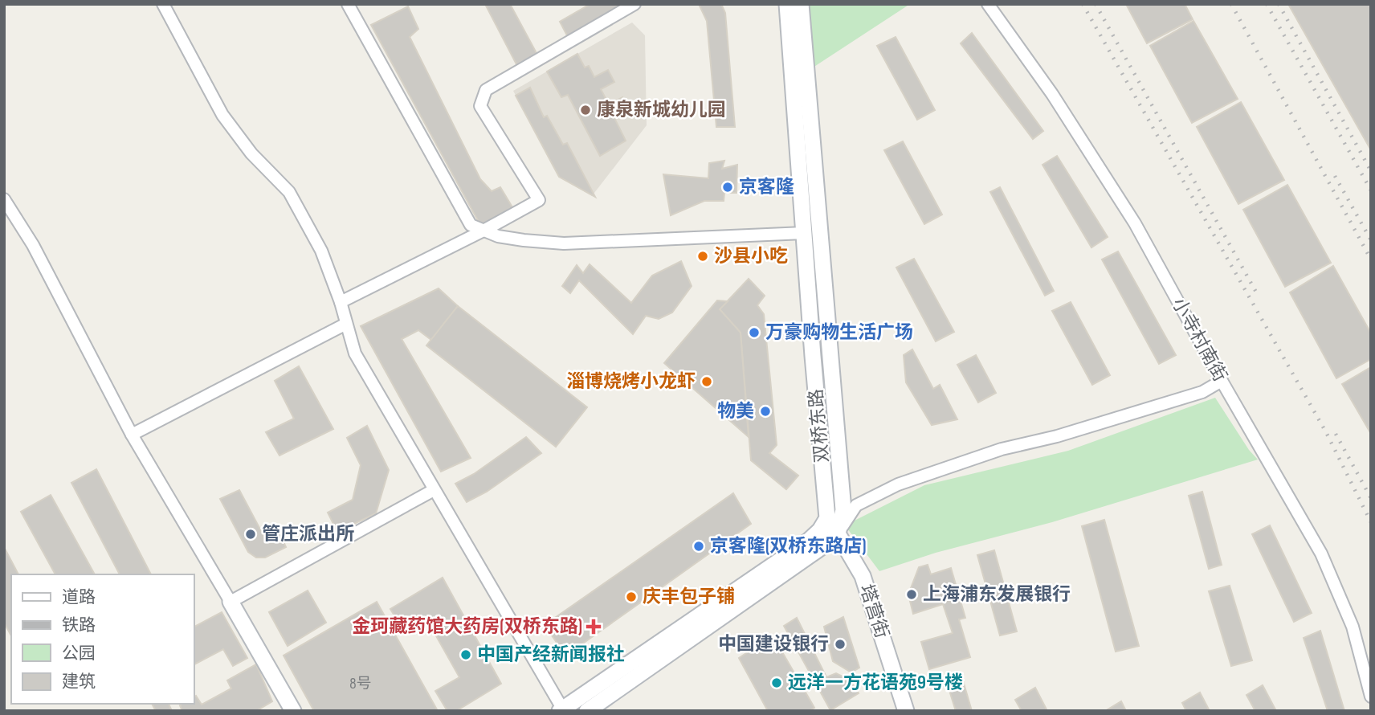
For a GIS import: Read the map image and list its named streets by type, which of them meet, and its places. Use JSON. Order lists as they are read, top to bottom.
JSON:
{
  "streets": {
    "street": ["小寺村南街", "双桥东路", "塔营街"]
  },
  "crossings": [
    ["双桥东路", "塔营街"]
  ],
  "places": {
    "other": [
      "康泉新城幼儿园",
      "京客隆",
      "沙县小吃",
      "万豪购物生活广场",
      "淄博烧烤小龙虾",
      "物美",
      "管庄派出所",
      "京客隆(双桥东路店)",
      "上海浦东发展银行",
      "庆丰包子铺",
      "中国建设银行",
      "中国产经新闻报社",
      "远洋一方花语苑9号楼"
    ],
    "health": ["金珂藏药馆大药房(双桥东路)"]
  },
  "house_numbers": ["8号"],
  "legend": [
    "道路",
    "铁路",
    "公园",
    "建筑"
  ]
}
